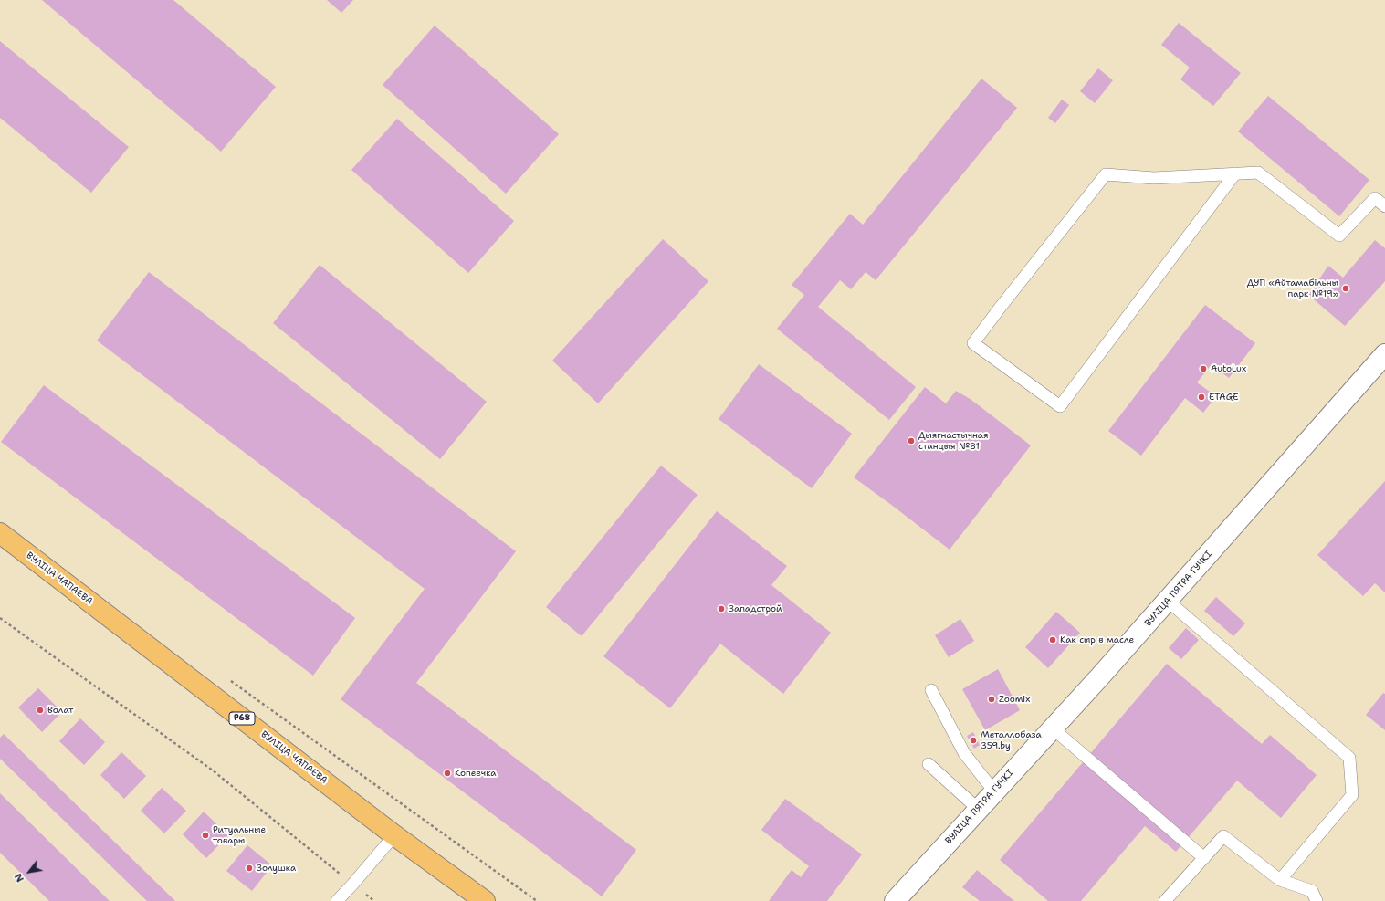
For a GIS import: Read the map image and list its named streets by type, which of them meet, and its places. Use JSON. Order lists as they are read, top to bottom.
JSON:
{
  "streets": {
    "main road": ["ВУЛІЦА ЧАПАЕВА", "Р68"],
    "street": ["ВУЛІЦА ПЯТРА ГУЧКІ"]
  },
  "places": [
    "ДУП «Аўтамабільны парк №19»",
    "AutoLux",
    "ETAGE",
    "Дыягнастычная станцыя №81",
    "Западстрой",
    "Как сыр в масле",
    "Zoomix",
    "Волат",
    "Металлобаза 359.by",
    "Копеечка",
    "Ритуальные товары",
    "Золушка"
  ],
  "north": "bottom left"
}
